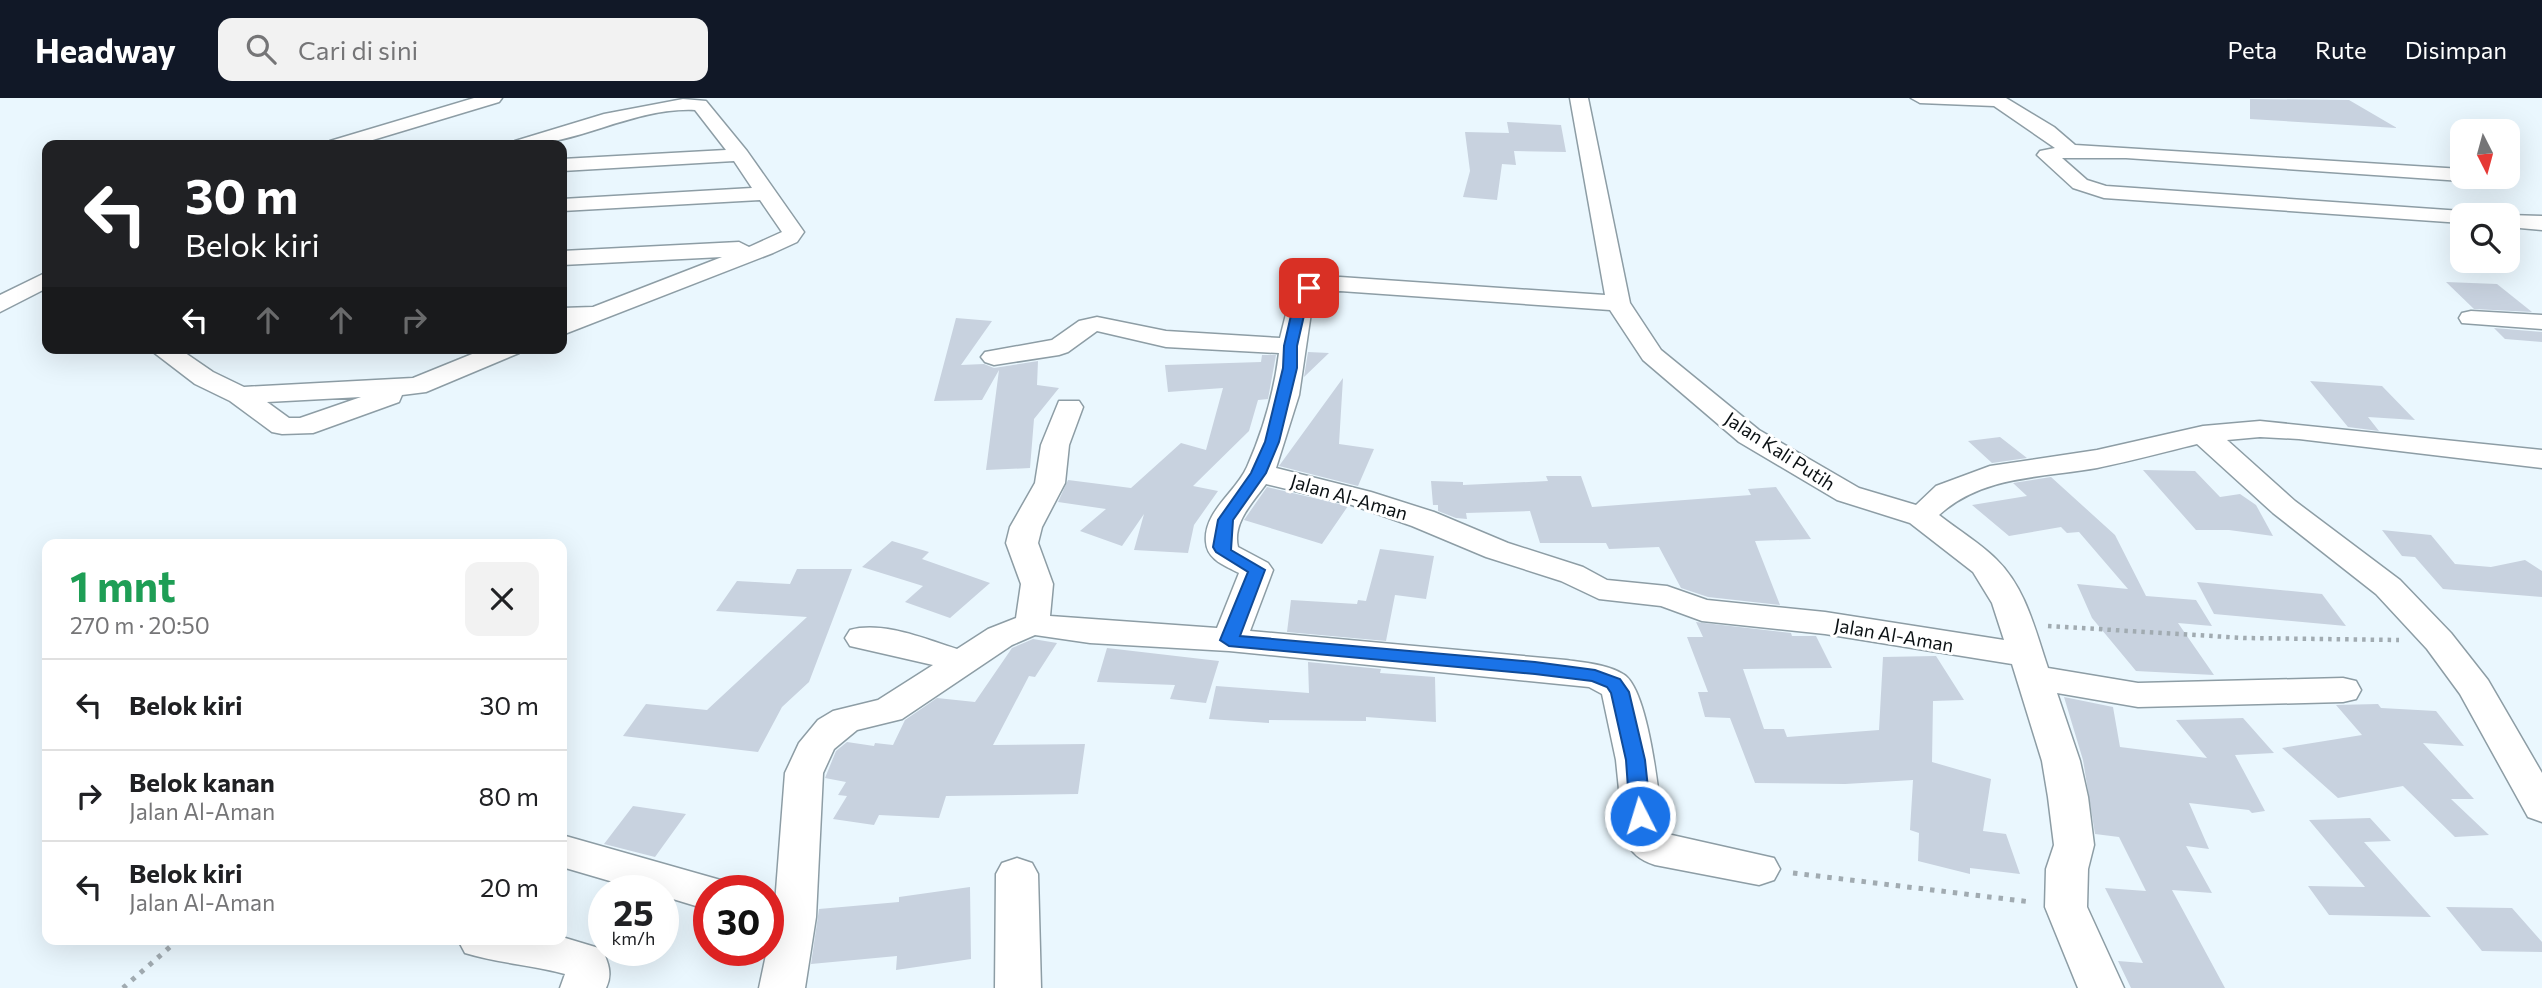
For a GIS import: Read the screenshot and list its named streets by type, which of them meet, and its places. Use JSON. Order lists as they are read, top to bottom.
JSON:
{
  "streets": {
    "street": ["Jalan Kali Putih", "Jalan Al-Aman"]
  },
  "crossings": [
    ["Jalan Kali Putih", "Jalan Al-Aman"]
  ],
  "north": "bottom",
  "page": {
    "header": "Headway",
    "search": "Cari di sini",
    "nav": ["Peta", "Rute", "Disimpan"],
    "turn": ["30 m", "Belok kiri"],
    "heading": ["1 mnt", "270 m · 20:50"],
    "list": [
      {
        "name": "Belok kiri",
        "value": "30 m"
      },
      {
        "name": "Belok kanan",
        "note": "Jalan Al-Aman",
        "value": "80 m"
      },
      {
        "name": "Belok kiri",
        "note": "Jalan Al-Aman",
        "value": "20 m"
      }
    ],
    "speed": "25 km/h",
    "limit": "30"
  }
}
